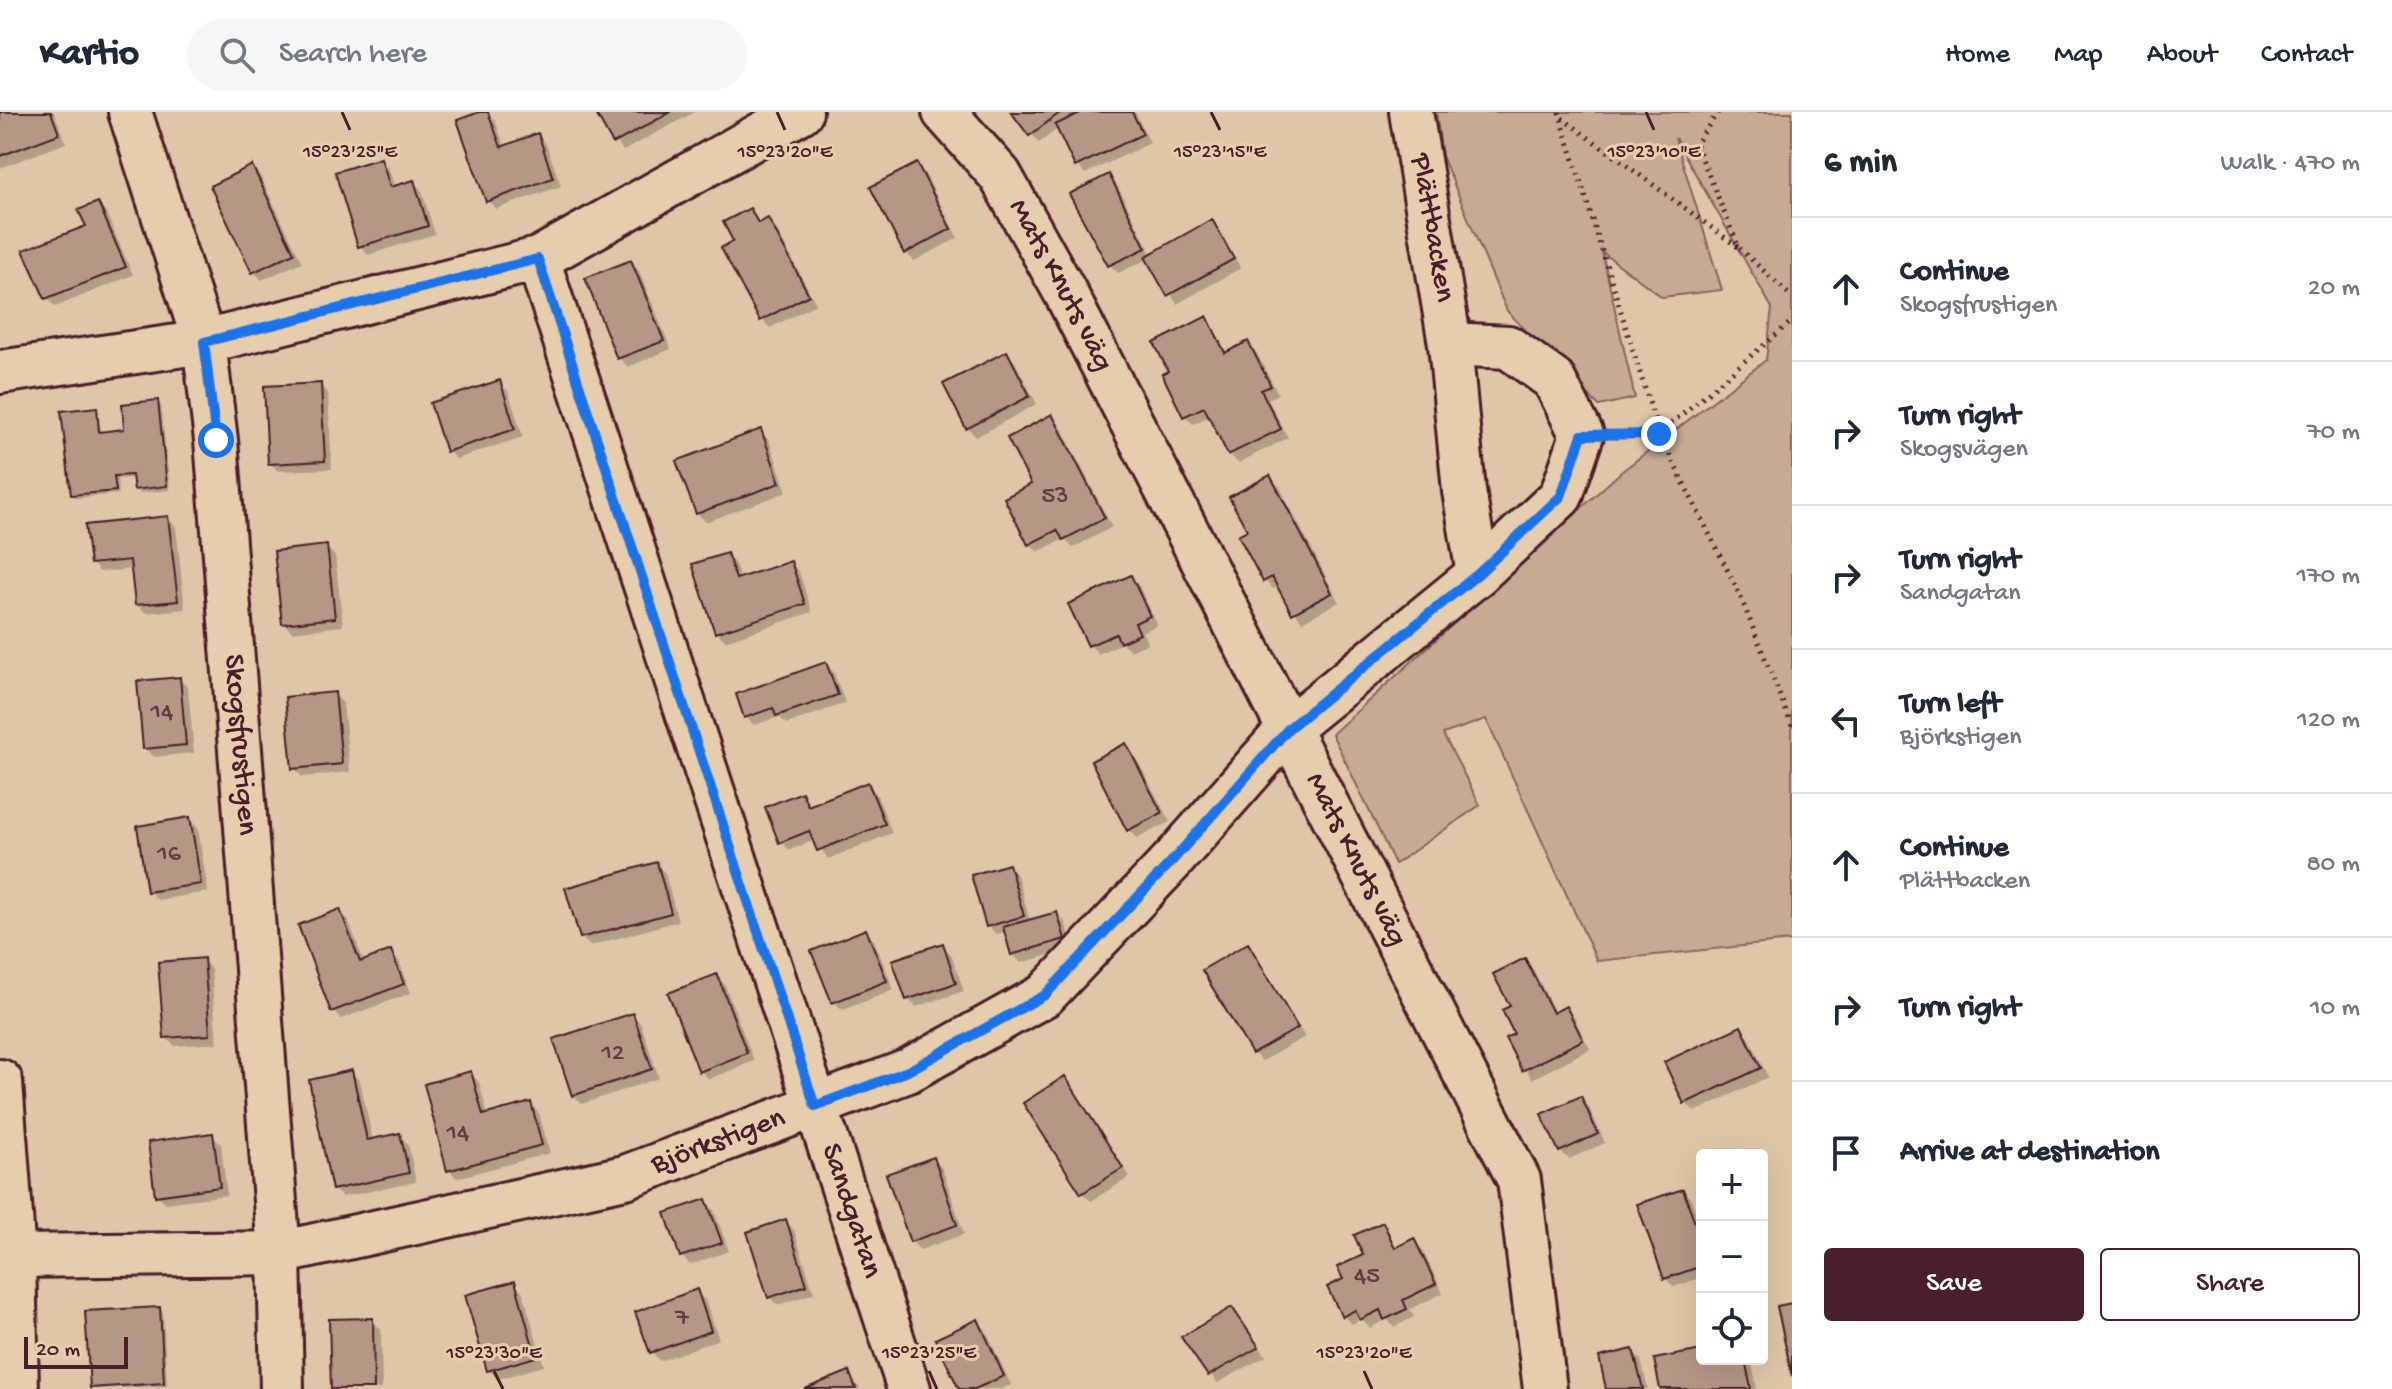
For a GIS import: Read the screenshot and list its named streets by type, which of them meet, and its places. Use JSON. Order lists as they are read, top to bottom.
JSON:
{
  "streets": {
    "street": [
      "Plättbacken",
      "Mats Knuts väg",
      "Skogsfrustigen",
      "Björkstigen",
      "Sandgatan"
    ]
  },
  "crossings": [
    ["Mats Knuts väg", "Björkstigen"],
    ["Skogsfrustigen", "Björkstigen"],
    ["Björkstigen", "Sandgatan"]
  ],
  "house_numbers": [
    "53",
    "14",
    "16",
    "12",
    "14",
    "45",
    "7"
  ],
  "scale_bar": "20 m",
  "page": {
    "header": "Kartio",
    "search": "Search here",
    "nav": [
      "Home",
      "Map",
      "About",
      "Contact"
    ],
    "heading": ["6 min", "Walk · 470 m"],
    "list": [
      ["Continue", "Skogsfrustigen", "20 m"],
      ["Turn right", "Skogsvägen", "70 m"],
      ["Turn right", "Sandgatan", "170 m"],
      ["Turn left", "Björkstigen", "120 m"],
      ["Continue", "Plättbacken", "80 m"],
      ["Turn right", "10 m"],
      "Arrive at destination"
    ],
    "map_buttons": ["+", "−"],
    "buttons": ["Save", "Share"],
    "scale": "20 m"
  },
  "coordinates": [
    "15°23'25\"E",
    "15°23'20\"E",
    "15°23'15\"E",
    "15°23'10\"E",
    "15°23'30\"E"
  ]
}
